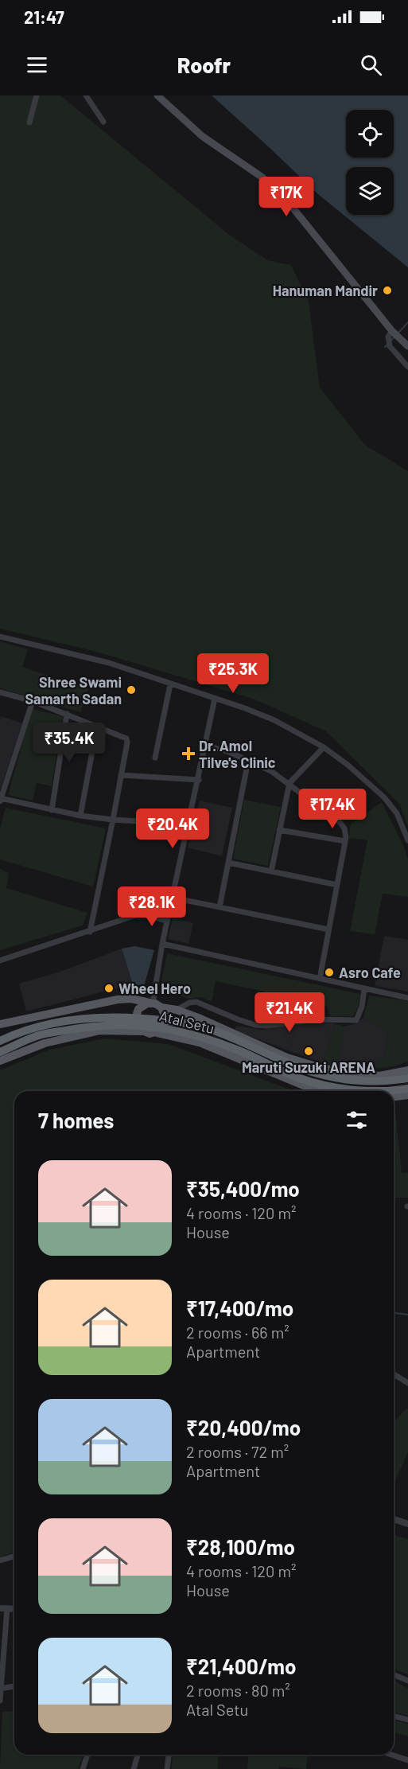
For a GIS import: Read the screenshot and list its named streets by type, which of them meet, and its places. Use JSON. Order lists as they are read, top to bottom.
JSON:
{
  "streets": {
    "highway": ["Atal Setu"]
  },
  "places": {
    "other": [
      "Hanuman Mandir",
      "Shree Swami Samarth Sadan",
      "Asro Cafe",
      "Wheel Hero",
      "Maruti Suzuki ARENA"
    ],
    "health": ["Dr. Amol Tilve's Clinic"]
  },
  "page": {
    "status": "21:47",
    "header": "Roofr",
    "price": [
      "₹17K",
      "₹25.3K",
      "₹35.4K",
      "₹17.4K",
      "₹20.4K",
      "₹28.1K",
      "₹21.4K"
    ],
    "heading": "7 homes",
    "list": [
      {
        "name": "₹35,400/mo",
        "note": "4 rooms · 120 m² · House"
      },
      {
        "name": "₹17,400/mo",
        "note": "2 rooms · 66 m² · Apartment"
      },
      {
        "name": "₹20,400/mo",
        "note": "2 rooms · 72 m² · Apartment"
      },
      {
        "name": "₹28,100/mo",
        "note": "4 rooms · 120 m² · House"
      },
      {
        "name": "₹21,400/mo",
        "note": "2 rooms · 80 m² · Atal Setu"
      }
    ]
  }
}
